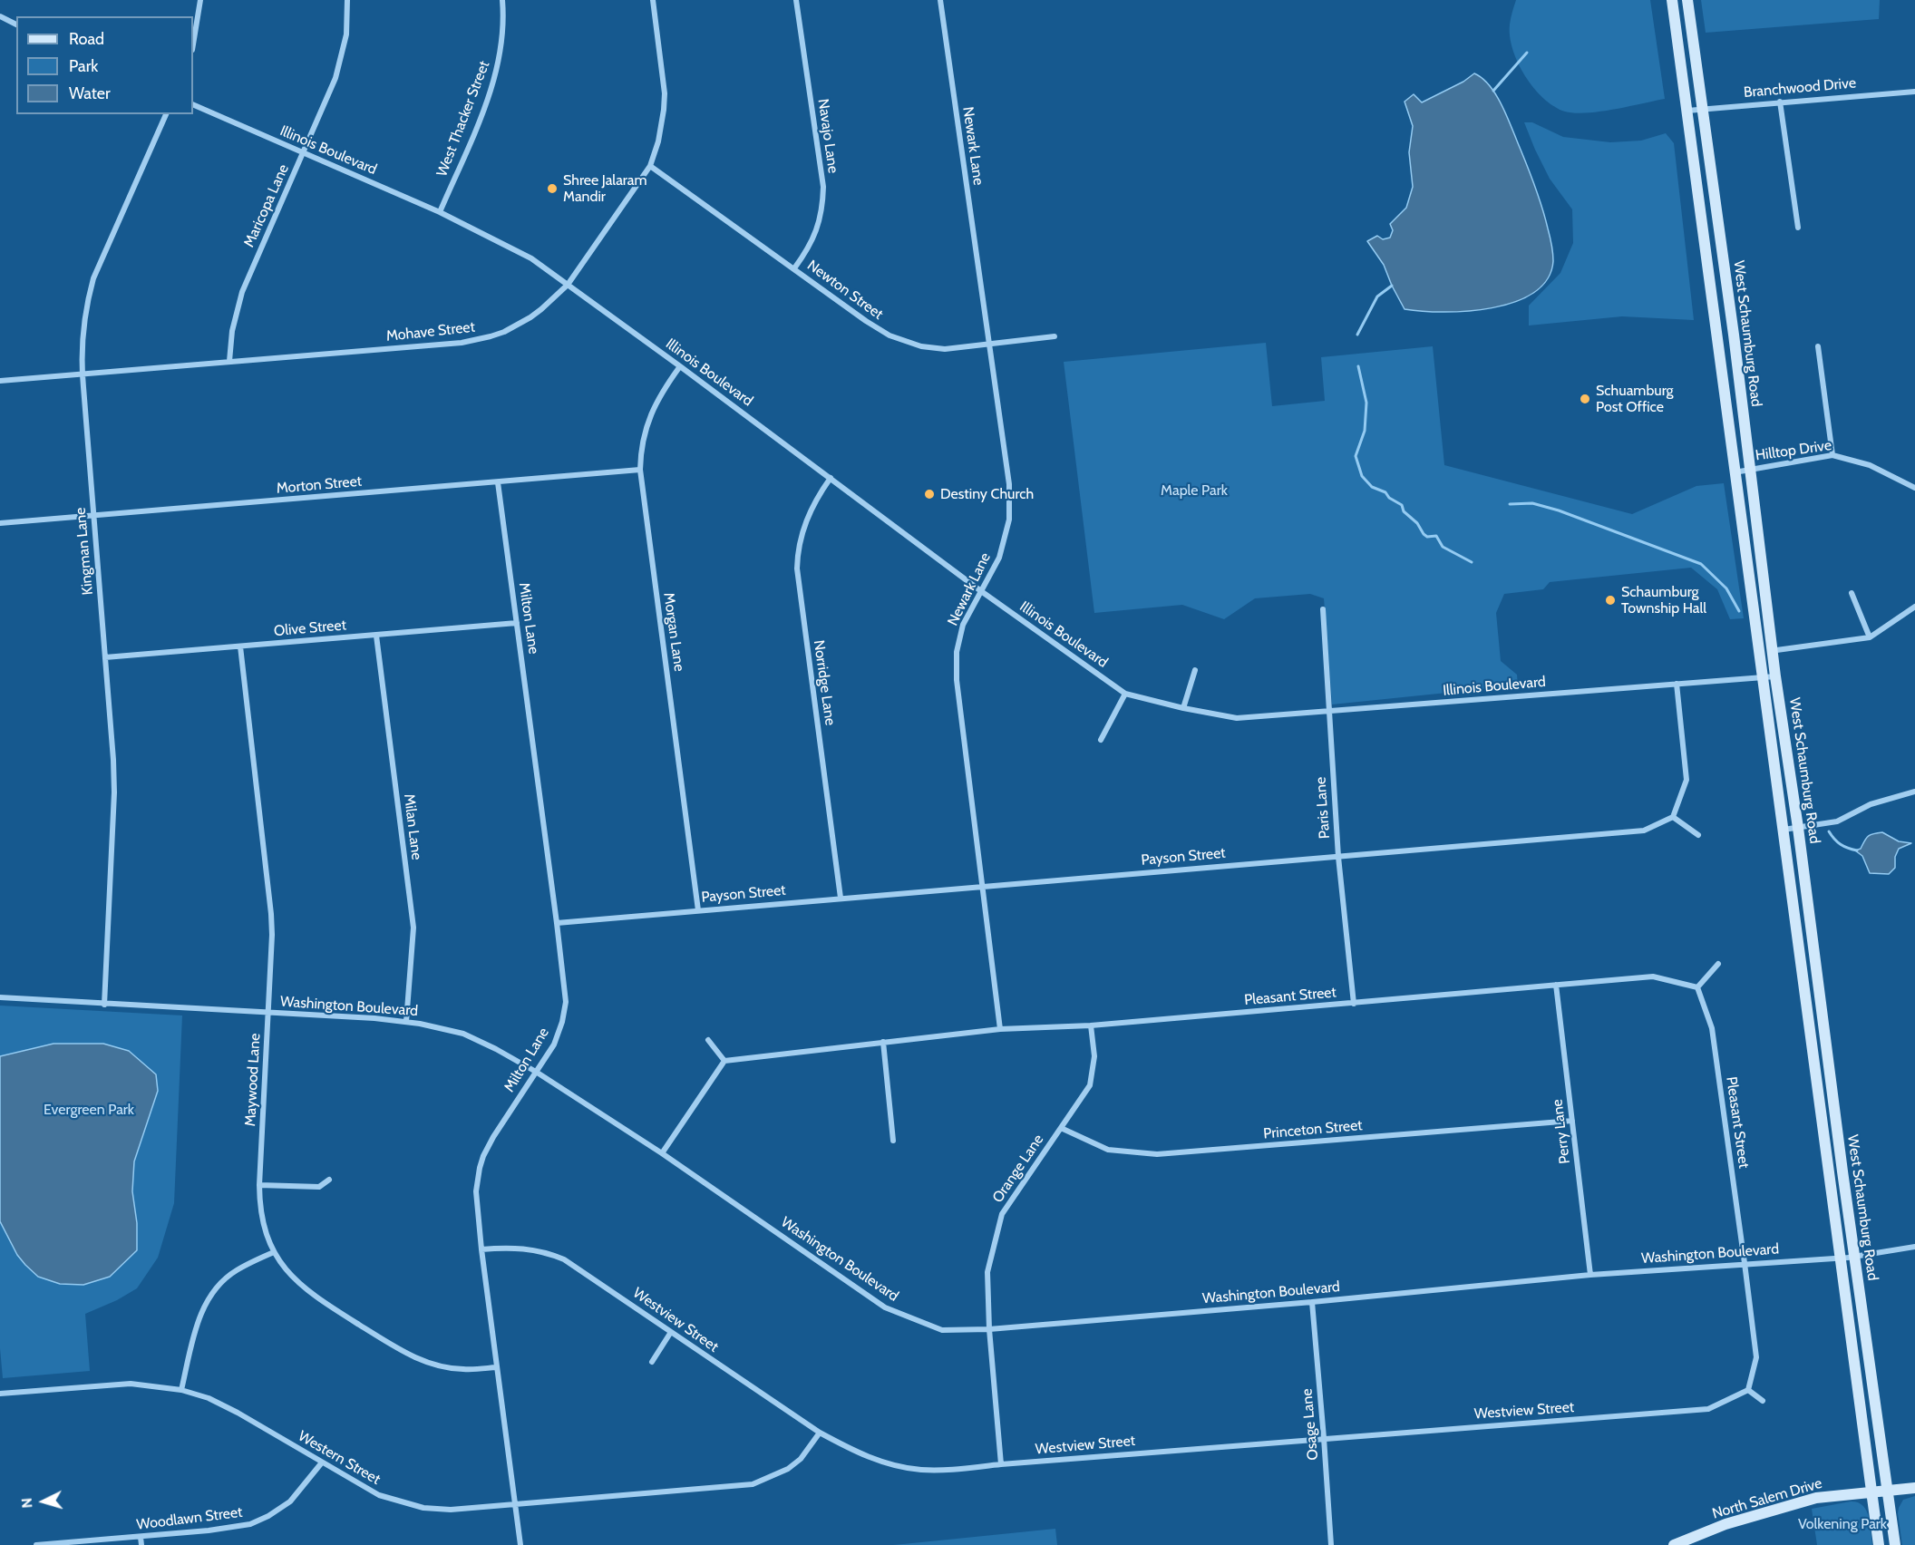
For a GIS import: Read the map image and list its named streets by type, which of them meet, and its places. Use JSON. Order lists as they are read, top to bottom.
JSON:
{
  "streets": {
    "main road": ["West Schaumburg Road", "North Salem Drive"],
    "street": [
      "Branchwood Drive",
      "West Thacker Street",
      "Navajo Lane",
      "Newark Lane",
      "Illinois Boulevard",
      "Maricopa Lane",
      "Newton Street",
      "Mohave Street",
      "Hilltop Drive",
      "Morton Street",
      "Kingman Lane",
      "Milton Lane",
      "Olive Street",
      "Morgan Lane",
      "Norridge Lane",
      "Paris Lane",
      "Milan Lane",
      "Payson Street",
      "Pleasant Street",
      "Washington Boulevard",
      "Maywood Lane",
      "Princeton Street",
      "Perry Lane",
      "Orange Lane",
      "Westview Street",
      "Osage Lane",
      "Western Street",
      "Woodlawn Street"
    ]
  },
  "crossings": [
    ["Branchwood Drive", "West Schaumburg Road"],
    ["West Thacker Street", "Illinois Boulevard"],
    ["Navajo Lane", "Newton Street"],
    ["Newark Lane", "Illinois Boulevard"],
    ["Newark Lane", "Newton Street"],
    ["Newark Lane", "Payson Street"],
    ["Newark Lane", "Pleasant Street"],
    ["Illinois Boulevard", "Maricopa Lane"],
    ["Illinois Boulevard", "Mohave Street"],
    ["Illinois Boulevard", "West Schaumburg Road"],
    ["Illinois Boulevard", "Morgan Lane"],
    ["Illinois Boulevard", "Norridge Lane"],
    ["Illinois Boulevard", "Paris Lane"],
    ["Maricopa Lane", "Mohave Street"],
    ["Newton Street", "Mohave Street"],
    ["Mohave Street", "Kingman Lane"],
    ["West Schaumburg Road", "Hilltop Drive"],
    ["West Schaumburg Road", "Washington Boulevard"],
    ["West Schaumburg Road", "North Salem Drive"],
    ["Morton Street", "Kingman Lane"],
    ["Morton Street", "Milton Lane"],
    ["Morton Street", "Morgan Lane"],
    ["Kingman Lane", "Olive Street"],
    ["Kingman Lane", "Washington Boulevard"],
    ["Milton Lane", "Olive Street"],
    ["Milton Lane", "Payson Street"],
    ["Milton Lane", "Washington Boulevard"],
    ["Milton Lane", "Maywood Lane"],
    ["Milton Lane", "Westview Street"],
    ["Milton Lane", "Western Street"],
    ["Olive Street", "Milan Lane"],
    ["Olive Street", "Maywood Lane"],
    ["Morgan Lane", "Payson Street"],
    ["Norridge Lane", "Payson Street"],
    ["Paris Lane", "Payson Street"],
    ["Paris Lane", "Pleasant Street"],
    ["Milan Lane", "Washington Boulevard"],
    ["Pleasant Street", "Washington Boulevard"],
    ["Pleasant Street", "Perry Lane"],
    ["Pleasant Street", "Orange Lane"],
    ["Washington Boulevard", "Maywood Lane"],
    ["Washington Boulevard", "Perry Lane"],
    ["Washington Boulevard", "Orange Lane"],
    ["Washington Boulevard", "Osage Lane"],
    ["Princeton Street", "Perry Lane"],
    ["Princeton Street", "Orange Lane"],
    ["Orange Lane", "Westview Street"],
    ["Westview Street", "Osage Lane"],
    ["Westview Street", "Western Street"],
    ["Western Street", "Woodlawn Street"]
  ],
  "parks": ["Maple Park", "Evergreen Park", "Volkening Park"],
  "places": [
    "Shree Jalaram Mandir",
    "Schuamburg Post Office",
    "Destiny Church",
    "Schaumburg Township Hall"
  ],
  "legend": ["Road", "Park", "Water"],
  "north": "left"
}
